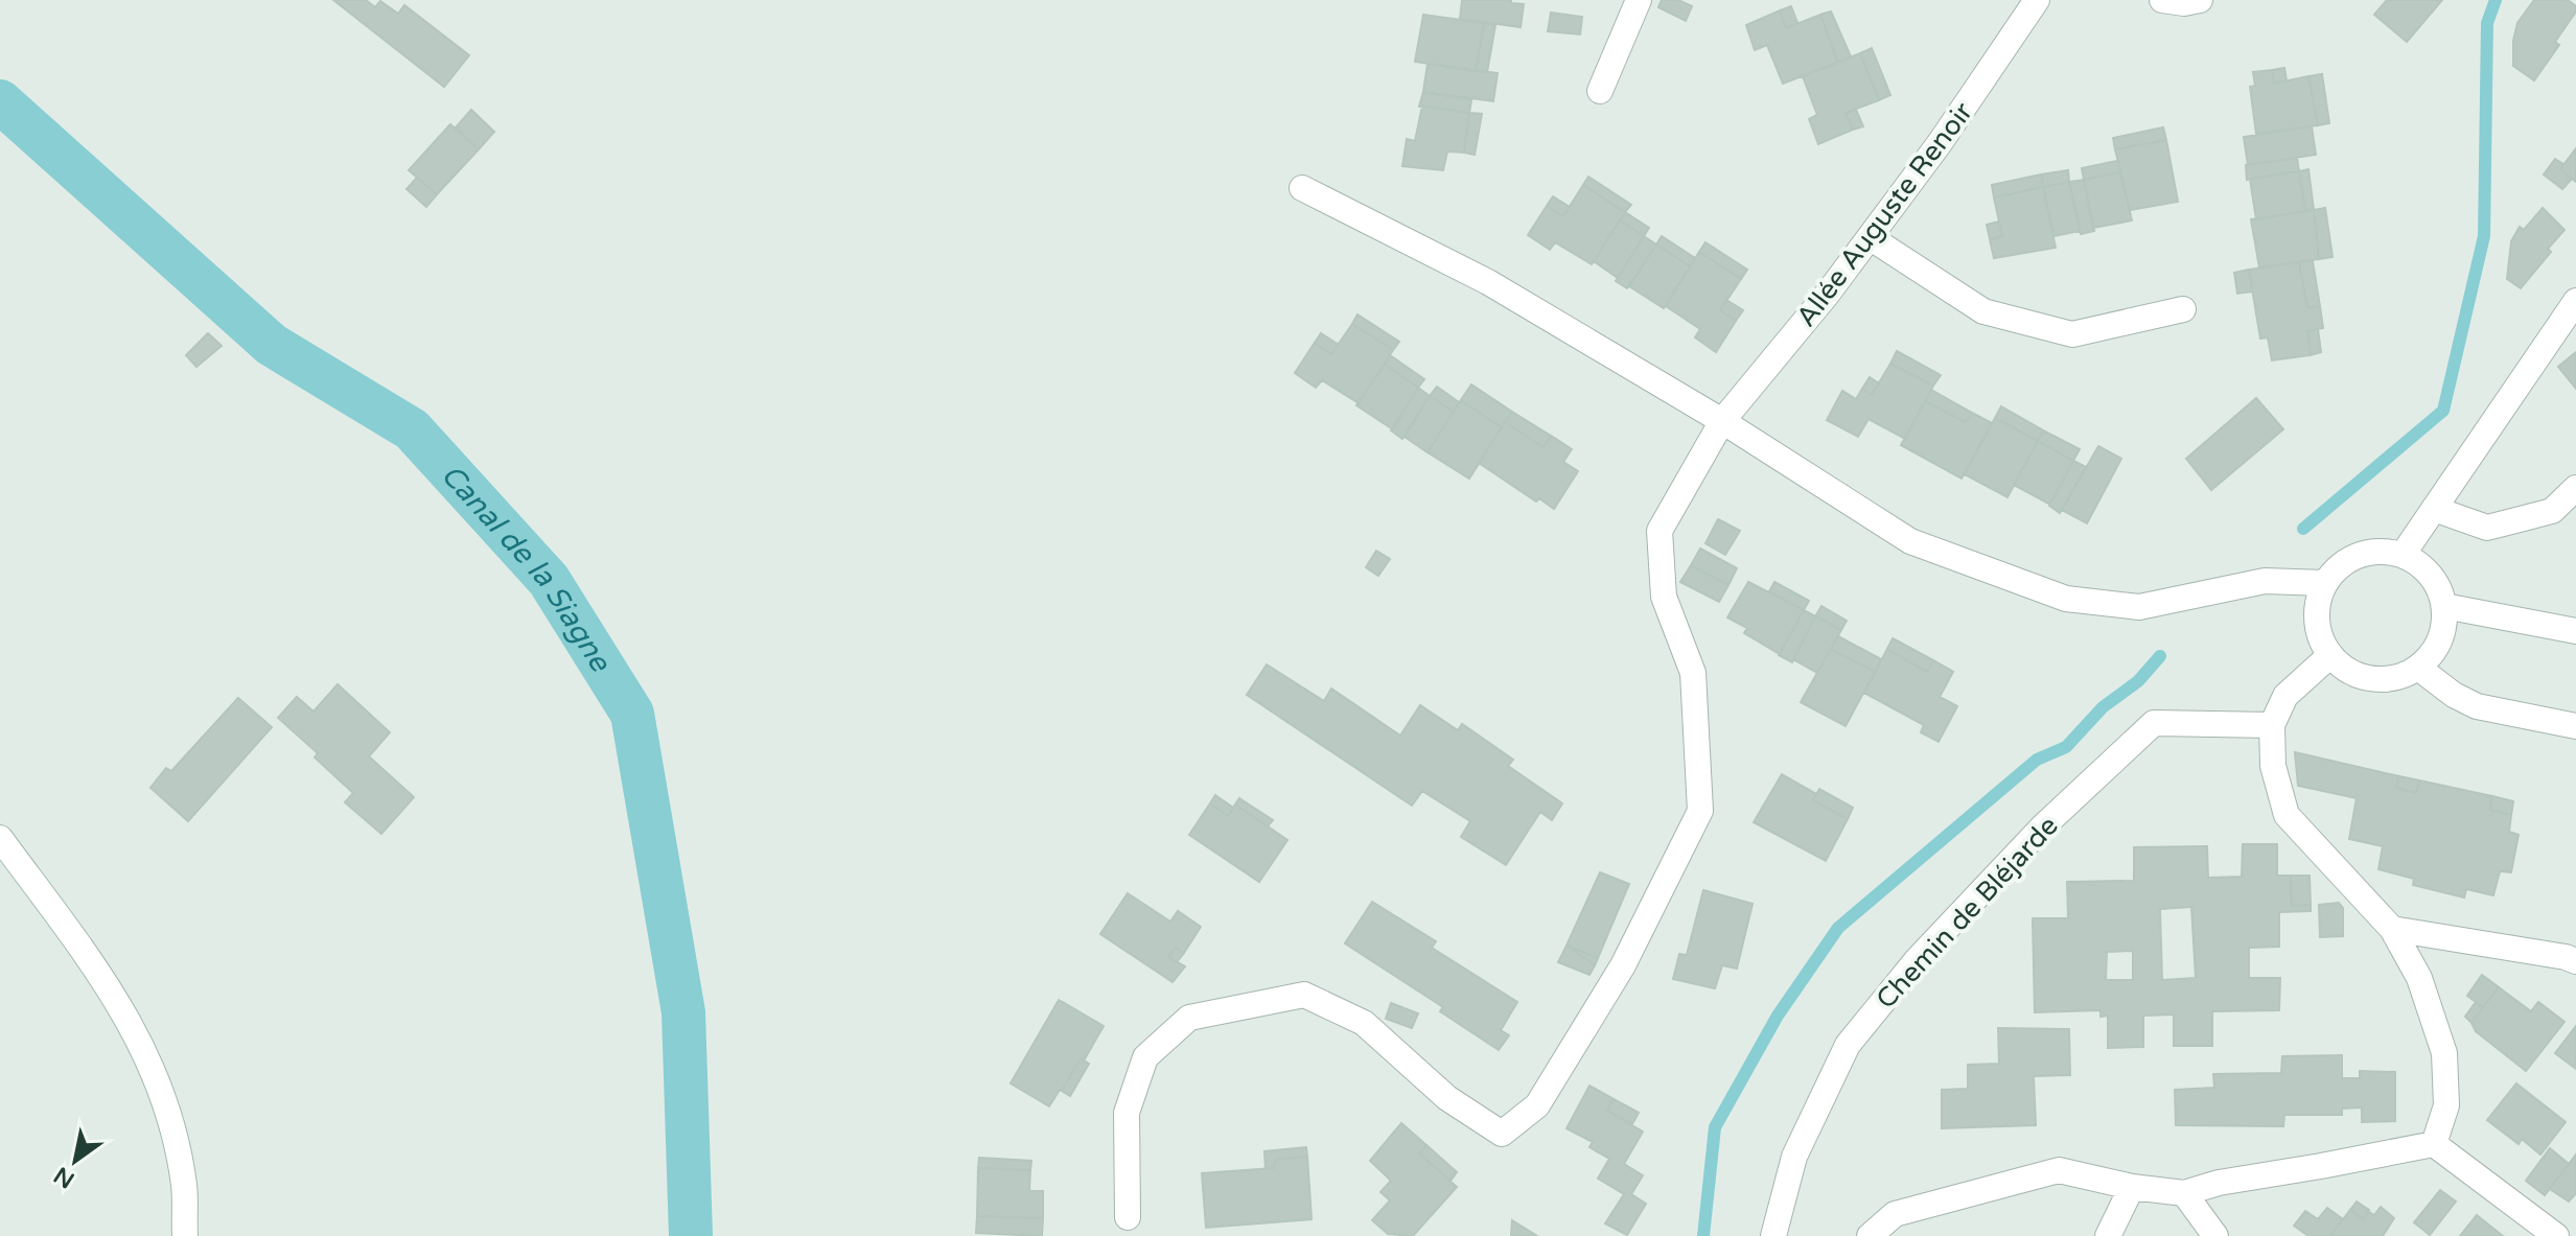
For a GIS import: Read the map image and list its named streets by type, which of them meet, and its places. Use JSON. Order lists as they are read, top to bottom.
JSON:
{
  "streets": {
    "street": ["Allée Auguste Renoir", "Chemin de Bléjarde"]
  },
  "water": ["Canal de la Siagne"],
  "north": "bottom left"
}
